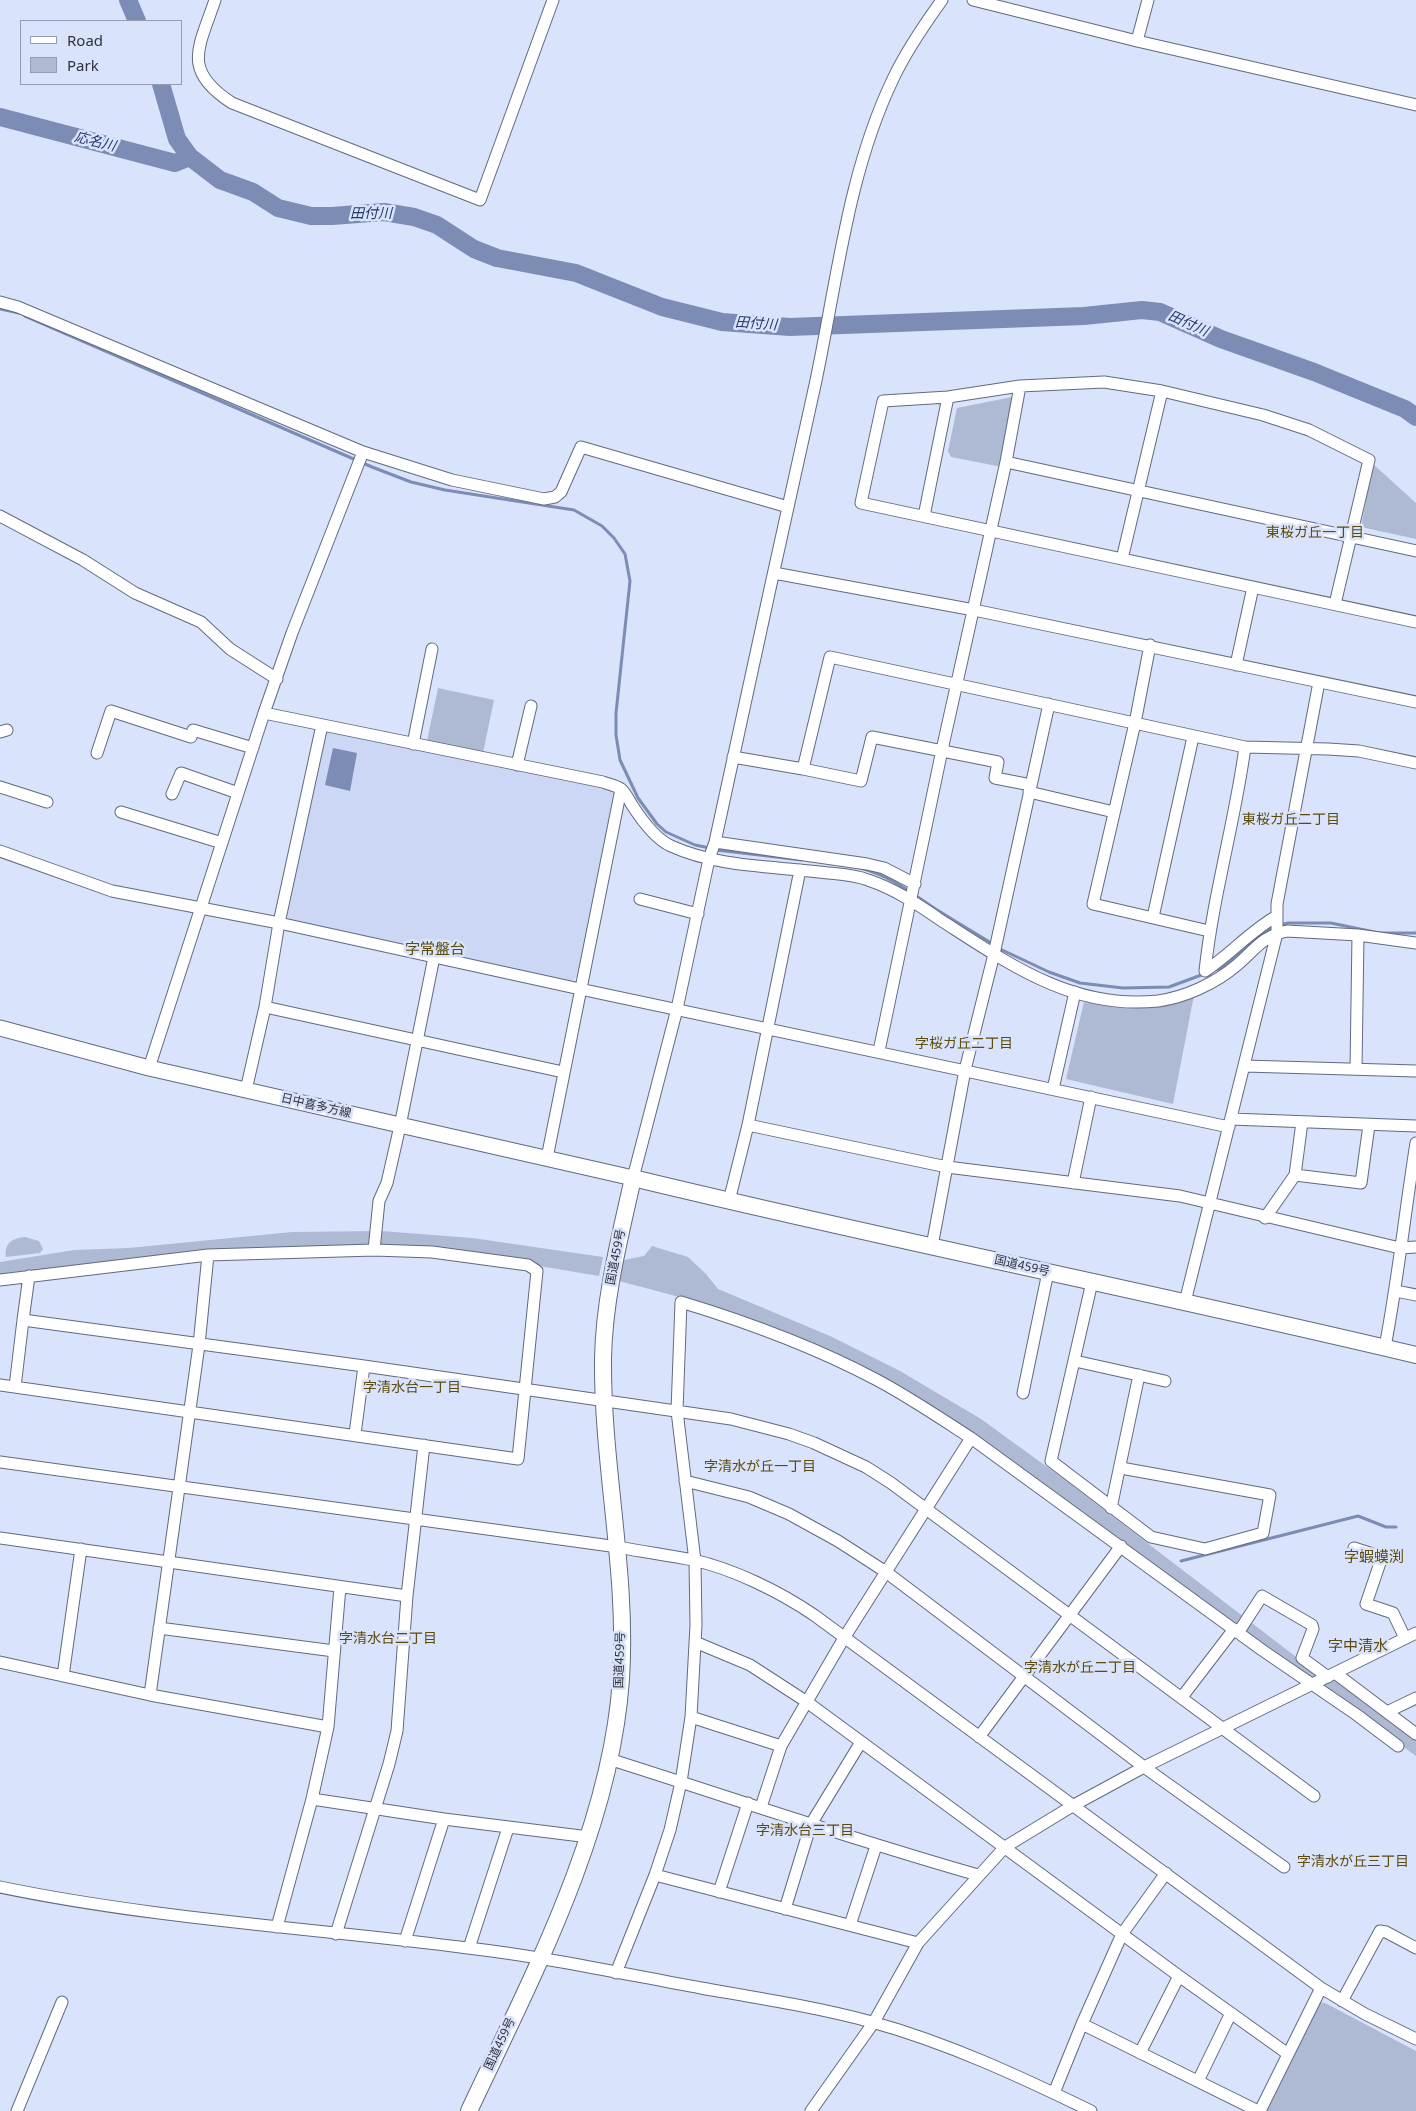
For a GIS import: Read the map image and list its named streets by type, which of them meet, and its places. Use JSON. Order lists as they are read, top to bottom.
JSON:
{
  "streets": {
    "highway": ["国道459号"],
    "main road": ["日中喜多方線"]
  },
  "crossings": [
    ["日中喜多方線", "国道459号"]
  ],
  "districts": [
    "東桜ガ丘一丁目",
    "東桜ガ丘二丁目",
    "字常盤台",
    "字桜ガ丘二丁目",
    "字清水台一丁目",
    "字清水が丘一丁目",
    "字蝦蟆渕",
    "字清水台二丁目",
    "字中清水",
    "字清水が丘二丁目",
    "字清水台三丁目",
    "字清水が丘三丁目"
  ],
  "water": ["応名川", "田付川"],
  "legend": ["Road", "Park"]
}
